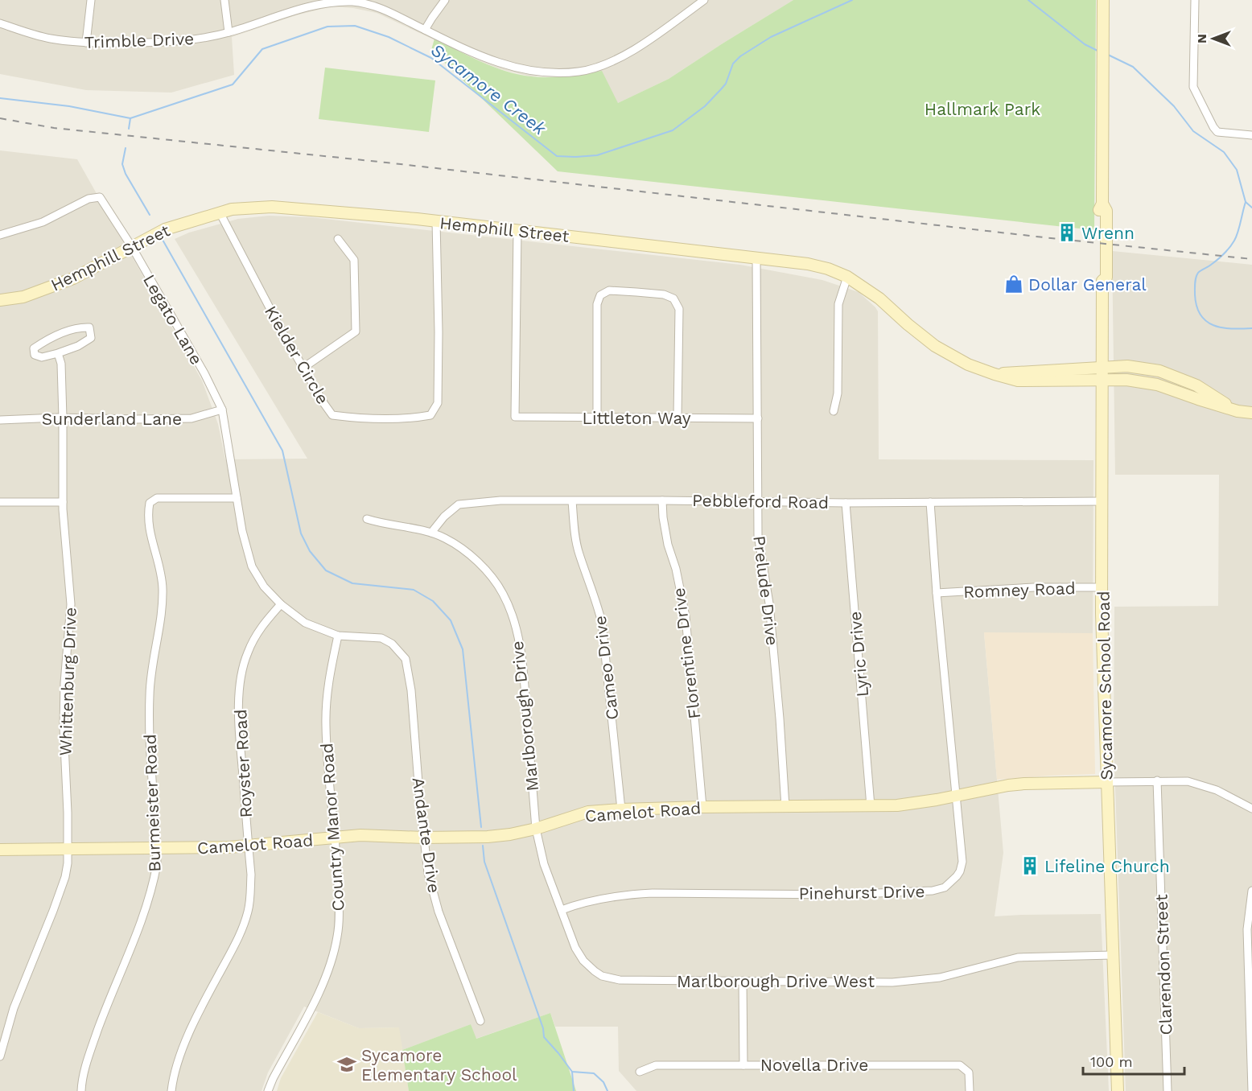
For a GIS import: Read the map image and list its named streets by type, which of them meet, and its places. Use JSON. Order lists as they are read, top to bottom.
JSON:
{
  "streets": {
    "street": [
      "Trimble Drive",
      "Hemphill Street",
      "Legato Lane",
      "Kielder Circle",
      "Littleton Way",
      "Sunderland Lane",
      "Pebbleford Road",
      "Romney Road",
      "Prelude Drive",
      "Florentine Drive",
      "Lyric Drive",
      "Cameo Drive",
      "Whittenburg Drive",
      "Sycamore School Road",
      "Marlborough Drive",
      "Royster Road",
      "Burmeister Road",
      "Camelot Road",
      "Country Manor Road",
      "Andante Drive",
      "Pinehurst Drive",
      "Clarendon Street",
      "Marlborough Drive West",
      "Novella Drive"
    ]
  },
  "crossings": [
    ["Hemphill Street", "Legato Lane"],
    ["Hemphill Street", "Kielder Circle"],
    ["Hemphill Street", "Littleton Way"],
    ["Hemphill Street", "Prelude Drive"],
    ["Hemphill Street", "Sycamore School Road"],
    ["Legato Lane", "Sunderland Lane"],
    ["Legato Lane", "Royster Road"],
    ["Legato Lane", "Burmeister Road"],
    ["Legato Lane", "Country Manor Road"],
    ["Legato Lane", "Andante Drive"],
    ["Littleton Way", "Prelude Drive"],
    ["Sunderland Lane", "Whittenburg Drive"],
    ["Pebbleford Road", "Prelude Drive"],
    ["Pebbleford Road", "Florentine Drive"],
    ["Pebbleford Road", "Lyric Drive"],
    ["Pebbleford Road", "Cameo Drive"],
    ["Pebbleford Road", "Sycamore School Road"],
    ["Pebbleford Road", "Marlborough Drive"],
    ["Pebbleford Road", "Pinehurst Drive"],
    ["Romney Road", "Sycamore School Road"],
    ["Romney Road", "Pinehurst Drive"],
    ["Prelude Drive", "Camelot Road"],
    ["Florentine Drive", "Camelot Road"],
    ["Lyric Drive", "Camelot Road"],
    ["Cameo Drive", "Camelot Road"],
    ["Whittenburg Drive", "Camelot Road"],
    ["Sycamore School Road", "Camelot Road"],
    ["Sycamore School Road", "Marlborough Drive West"],
    ["Marlborough Drive", "Camelot Road"],
    ["Marlborough Drive", "Marlborough Drive West"],
    ["Royster Road", "Camelot Road"],
    ["Burmeister Road", "Camelot Road"],
    ["Camelot Road", "Country Manor Road"],
    ["Camelot Road", "Andante Drive"],
    ["Camelot Road", "Pinehurst Drive"],
    ["Camelot Road", "Clarendon Street"],
    ["Camelot Road", "Marlborough Drive West"],
    ["Pinehurst Drive", "Marlborough Drive West"]
  ],
  "water": ["Sycamore Creek"],
  "parks": ["Hallmark Park"],
  "places": {
    "building": ["Wrenn", "Lifeline Church"],
    "shop": ["Dollar General"],
    "school or university": ["Sycamore Elementary School"]
  },
  "scale_bar": "100 m",
  "north": "left"
}
